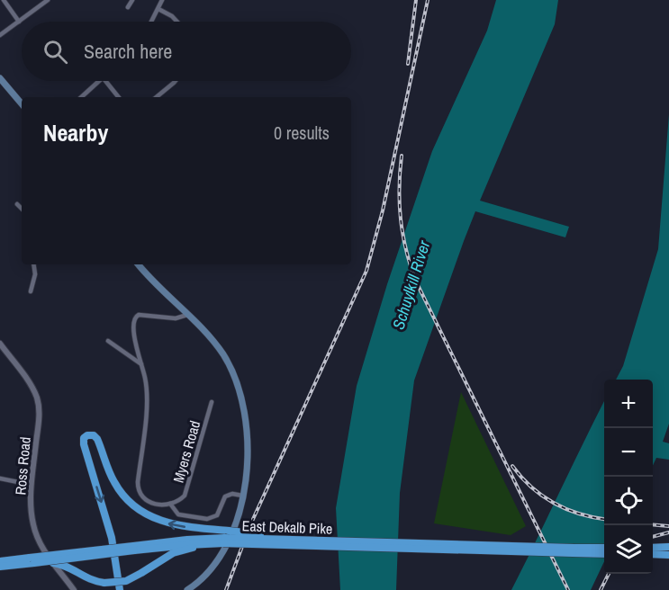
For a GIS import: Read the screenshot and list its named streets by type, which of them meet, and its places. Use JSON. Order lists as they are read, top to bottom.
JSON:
{
  "streets": {
    "highway": ["East Dekalb Pike"],
    "street": ["Myers Road", "Ross Road"]
  },
  "water": ["Schuylkill River"],
  "page": {
    "search": "Search here",
    "heading": ["Nearby", "0 results"],
    "map_buttons": ["+", "−"]
  }
}
